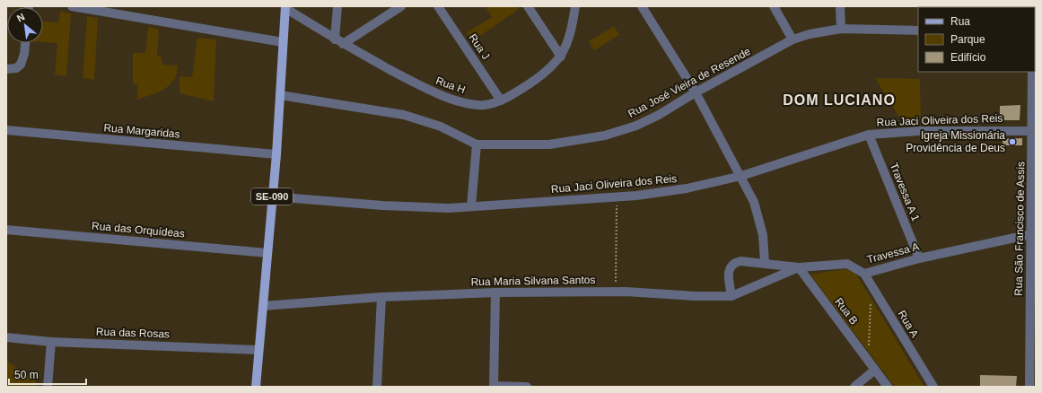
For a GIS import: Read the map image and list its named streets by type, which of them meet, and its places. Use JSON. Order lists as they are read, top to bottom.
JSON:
{
  "streets": {
    "main road": ["SE-090"],
    "street": [
      "Rua J",
      "Rua José Vieira de Resende",
      "Rua H",
      "Rua Jaci Oliveira dos Reis",
      "Rua Margaridas",
      "Travessa A 1",
      "Rua São Francisco de Assis",
      "Rua das Orquídeas",
      "Travessa A",
      "Rua Maria Silvana Santos",
      "Rua B",
      "Rua A",
      "Rua das Rosas"
    ]
  },
  "crossings": [
    ["Rua J", "Rua H"],
    ["Rua José Vieira de Resende", "SE-090"],
    ["Rua H", "SE-090"],
    ["Rua Jaci Oliveira dos Reis", "Travessa A 1"],
    ["Rua Jaci Oliveira dos Reis", "SE-090"],
    ["Rua Jaci Oliveira dos Reis", "Rua São Francisco de Assis"],
    ["Rua Margaridas", "SE-090"],
    ["Travessa A 1", "Travessa A"],
    ["SE-090", "Rua das Orquídeas"],
    ["SE-090", "Rua Maria Silvana Santos"],
    ["SE-090", "Rua das Rosas"],
    ["Rua São Francisco de Assis", "Travessa A"],
    ["Travessa A", "Rua Maria Silvana Santos"],
    ["Travessa A", "Rua B"],
    ["Travessa A", "Rua A"],
    ["Rua Maria Silvana Santos", "Rua B"]
  ],
  "districts": ["DOM LUCIANO"],
  "places": ["Igreja Missionária Providência de Deus"],
  "legend": ["Rua", "Parque", "Edifício"],
  "scale_bar": "50 m",
  "north": "top left"
}
